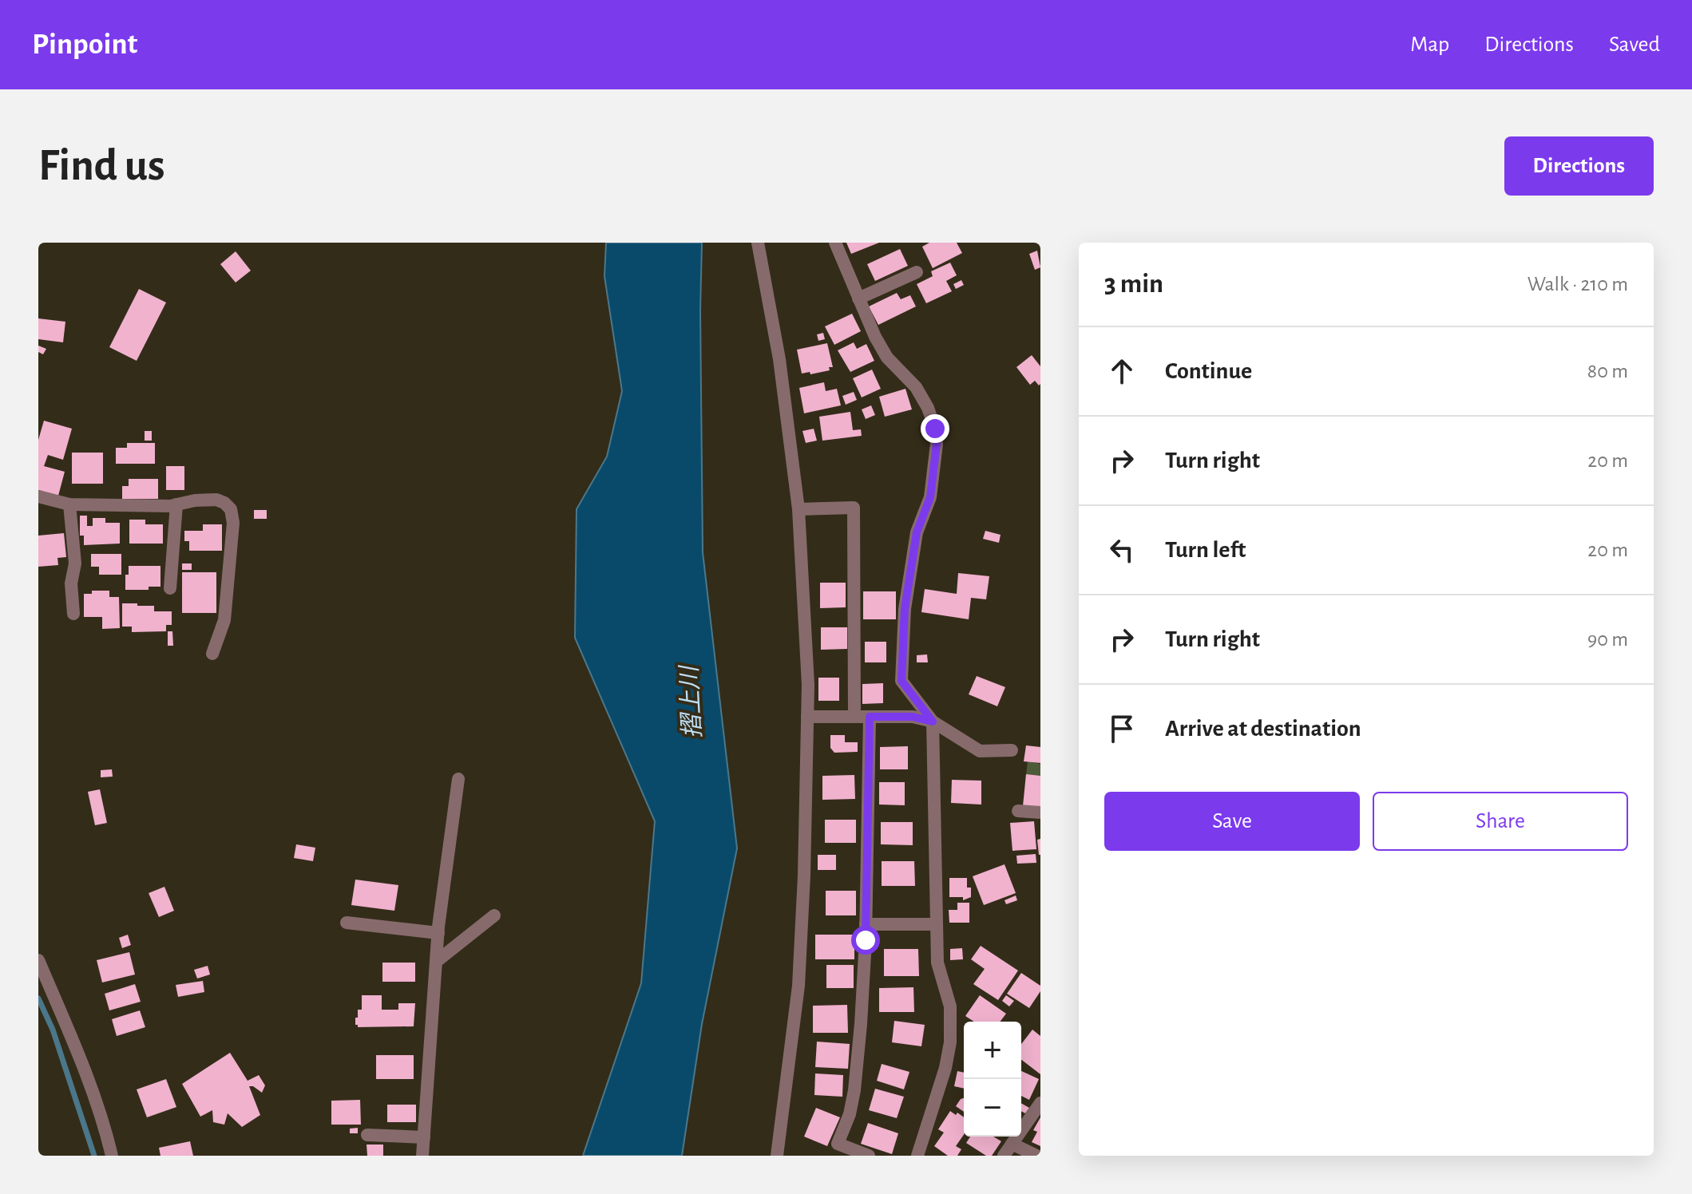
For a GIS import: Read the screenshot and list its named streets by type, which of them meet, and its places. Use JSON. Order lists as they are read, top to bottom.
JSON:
{
  "water": ["摺上川"],
  "page": {
    "header": "Pinpoint",
    "nav": ["Map", "Directions", "Saved"],
    "buttons": [
      "Directions",
      ["Save", "Share"]
    ],
    "title": "Find us",
    "heading": ["3 min", "Walk · 210 m"],
    "list": [
      ["Continue", "80 m"],
      ["Turn right", "20 m"],
      ["Turn left", "20 m"],
      ["Turn right", "90 m"],
      "Arrive at destination"
    ],
    "map_buttons": ["+", "−"]
  }
}
